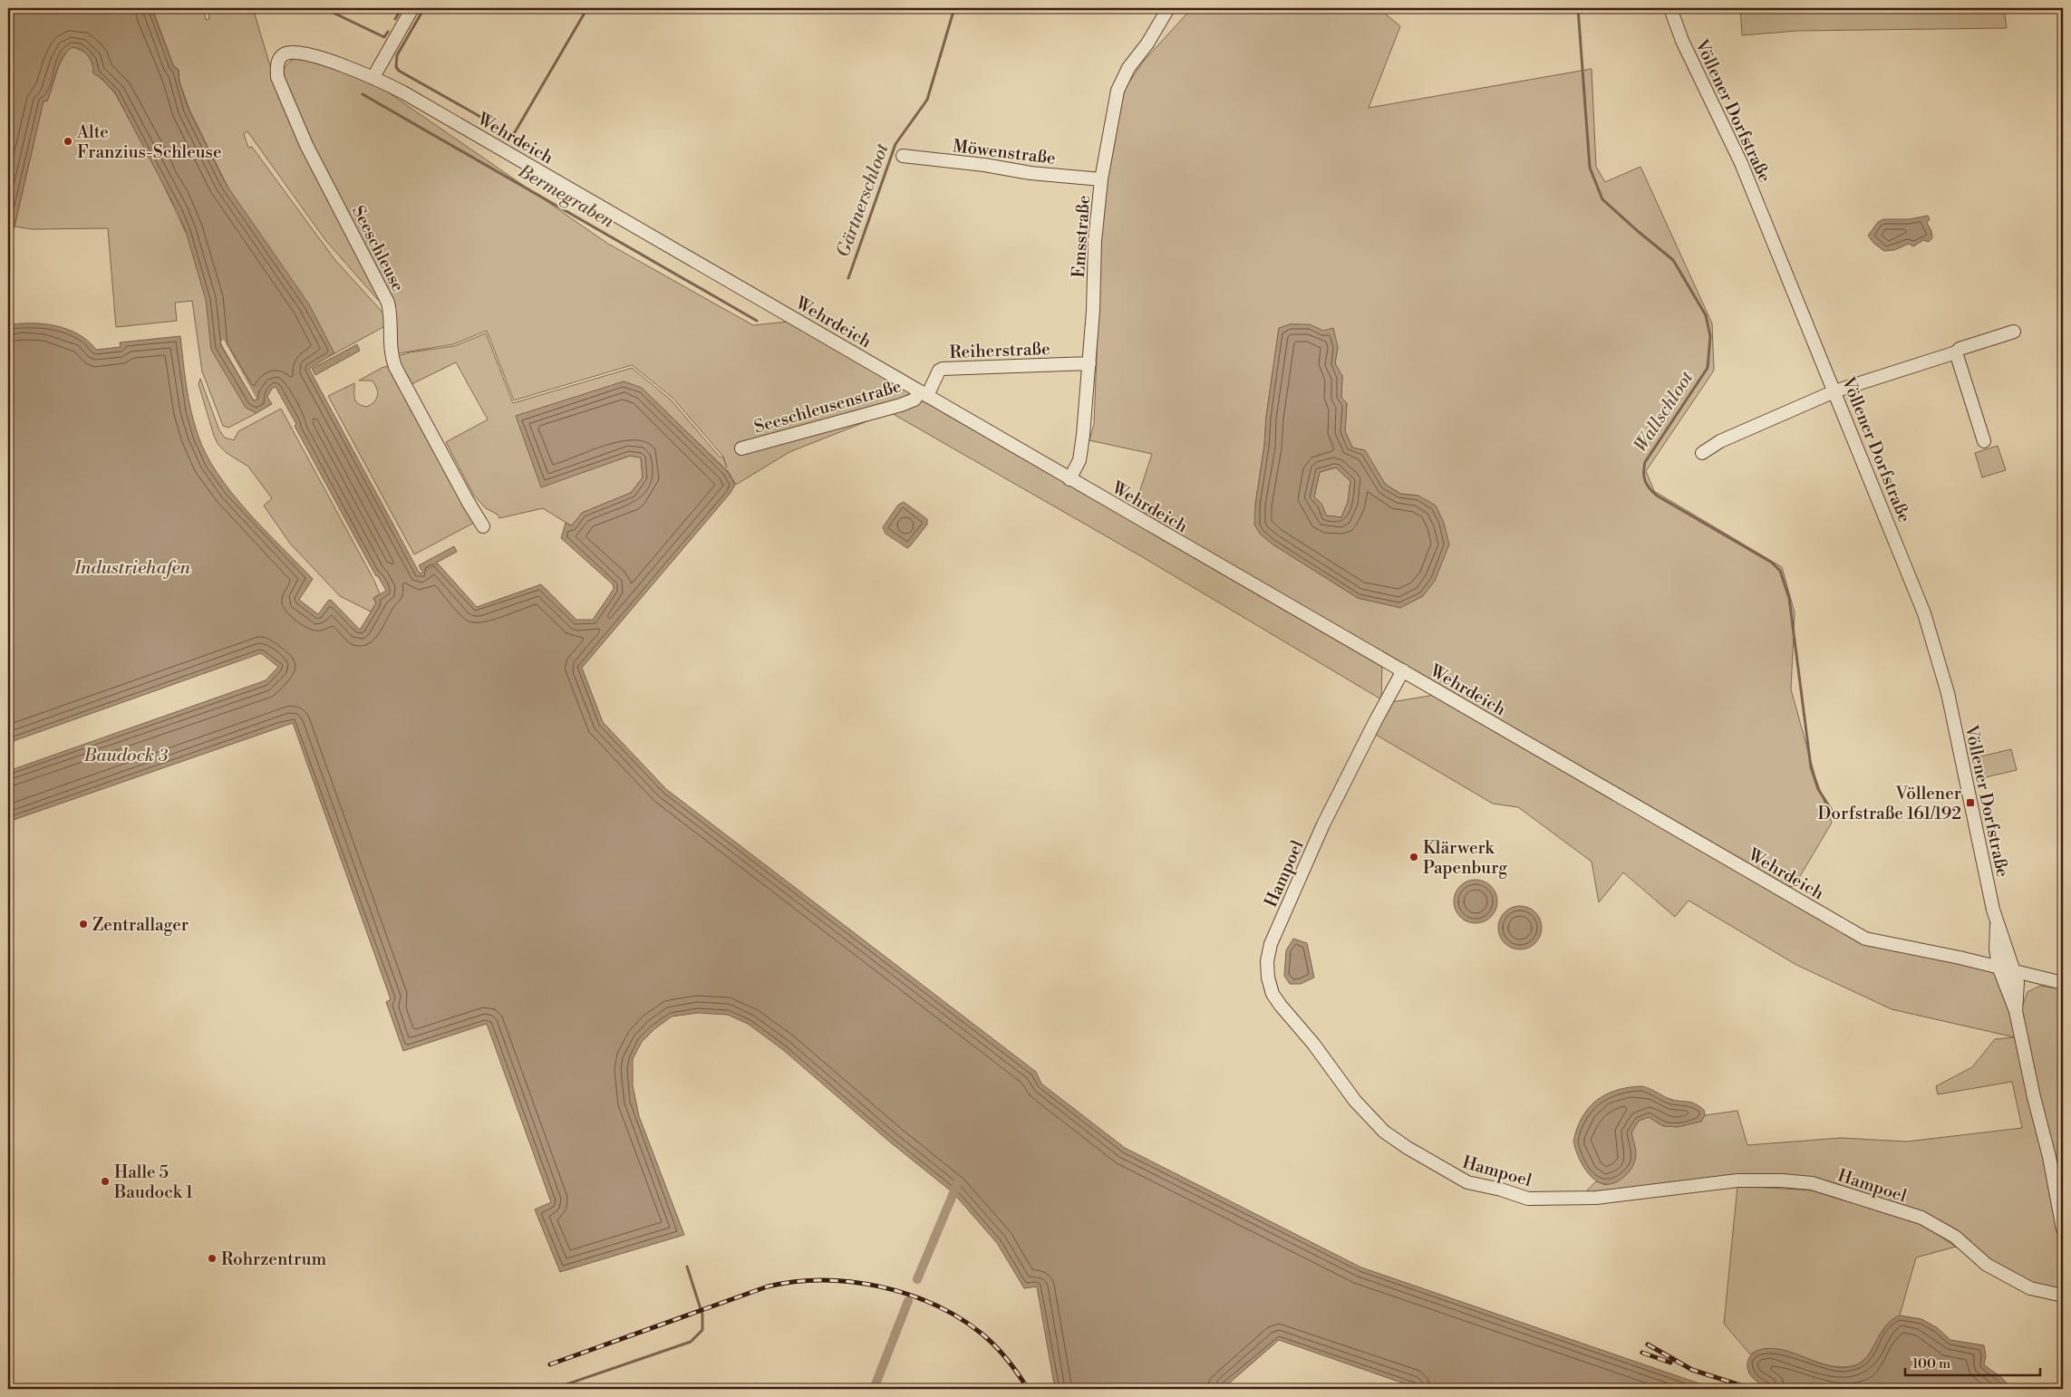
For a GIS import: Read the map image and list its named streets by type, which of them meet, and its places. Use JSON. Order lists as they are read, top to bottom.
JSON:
{
  "streets": {
    "street": [
      "Völlener Dorfstraße",
      "Wehrdeich",
      "Möwenstraße",
      "Emsstraße",
      "Seeschleuse",
      "Reiherstraße",
      "Seeschleusenstraße",
      "Hampoel"
    ]
  },
  "crossings": [
    ["Völlener Dorfstraße", "Wehrdeich"],
    ["Wehrdeich", "Emsstraße"],
    ["Wehrdeich", "Seeschleuse"],
    ["Wehrdeich", "Reiherstraße"],
    ["Wehrdeich", "Seeschleusenstraße"],
    ["Wehrdeich", "Hampoel"],
    ["Möwenstraße", "Emsstraße"],
    ["Emsstraße", "Reiherstraße"],
    ["Reiherstraße", "Seeschleusenstraße"]
  ],
  "water": [
    "Bermegraben",
    "Gärtnerschloot",
    "Wallschloot",
    "Industriehafen",
    "Baudock 3"
  ],
  "places": {
    "other": [
      "Alte Franzius-Schleuse",
      "Klärwerk Papenburg",
      "Zentrallager",
      "Halle 5 Baudock 1",
      "Rohrzentrum"
    ],
    "transit": ["Völlener Dorfstraße 161/192"]
  },
  "scale_bar": "100 m"
}
